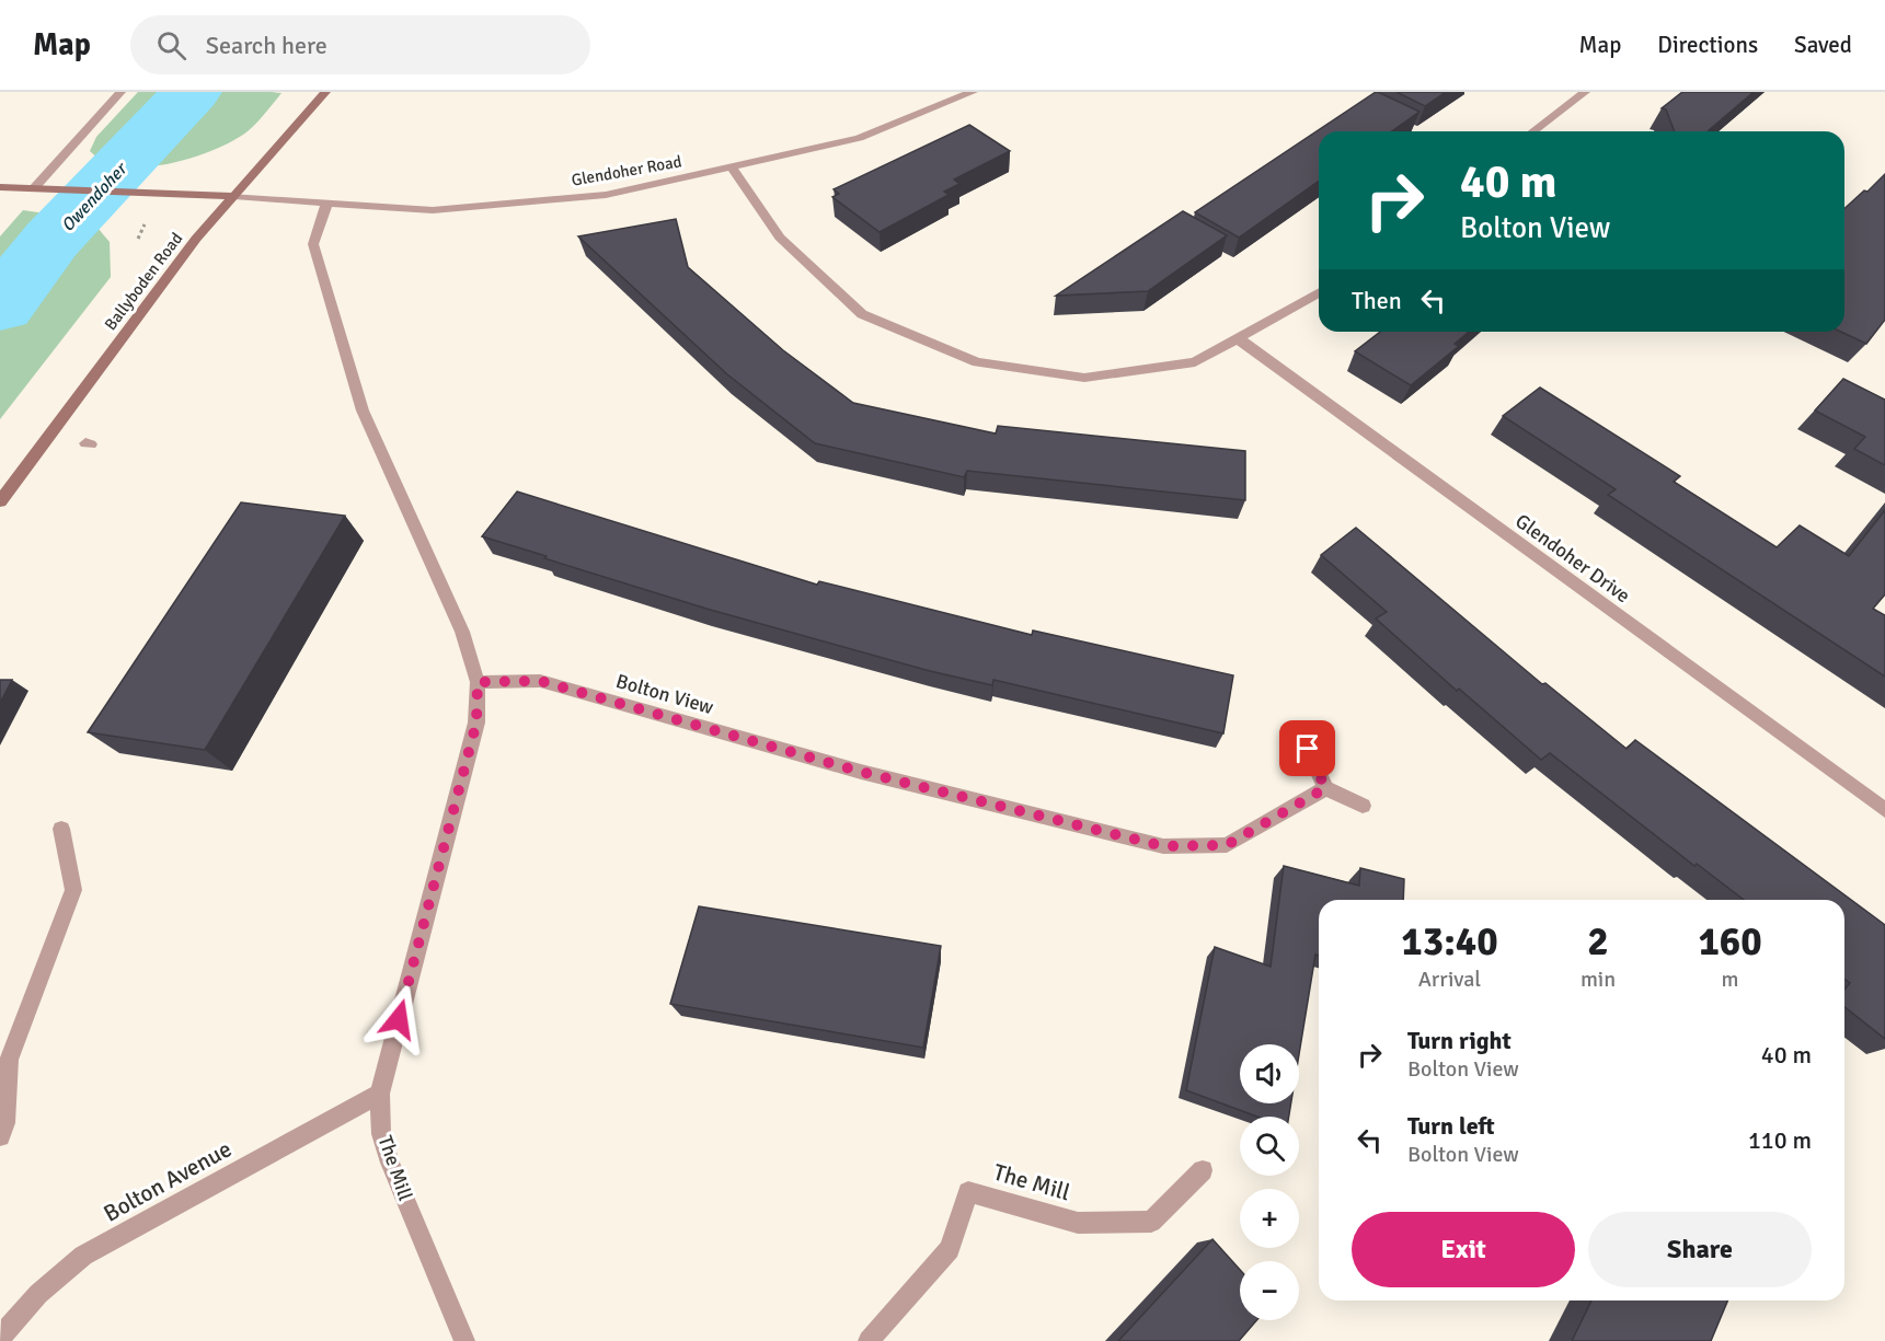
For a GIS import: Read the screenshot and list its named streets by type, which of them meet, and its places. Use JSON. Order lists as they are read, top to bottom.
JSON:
{
  "streets": {
    "main road": ["Ballyboden Road"],
    "street": [
      "Glendoher Road",
      "Glendoher Drive",
      "Bolton View",
      "The Mill",
      "Bolton Avenue"
    ]
  },
  "crossings": [
    ["Glendoher Road", "Ballyboden Road"],
    ["Bolton View", "The Mill"],
    ["The Mill", "Bolton Avenue"]
  ],
  "water": ["Owendoher"],
  "page": {
    "header": "Map",
    "search": "Search here",
    "nav": ["Map", "Directions", "Saved"],
    "turn": ["40 m", "Bolton View"],
    "then": "Then",
    "eta": [
      "13:40",
      "Arrival",
      "2",
      "min",
      "160",
      "m"
    ],
    "list": [
      {
        "name": "Turn right",
        "note": "Bolton View",
        "value": "40 m"
      },
      {
        "name": "Turn left",
        "note": "Bolton View",
        "value": "110 m"
      }
    ],
    "map_buttons": ["+", "−"],
    "buttons": ["Exit", "Share"]
  }
}
